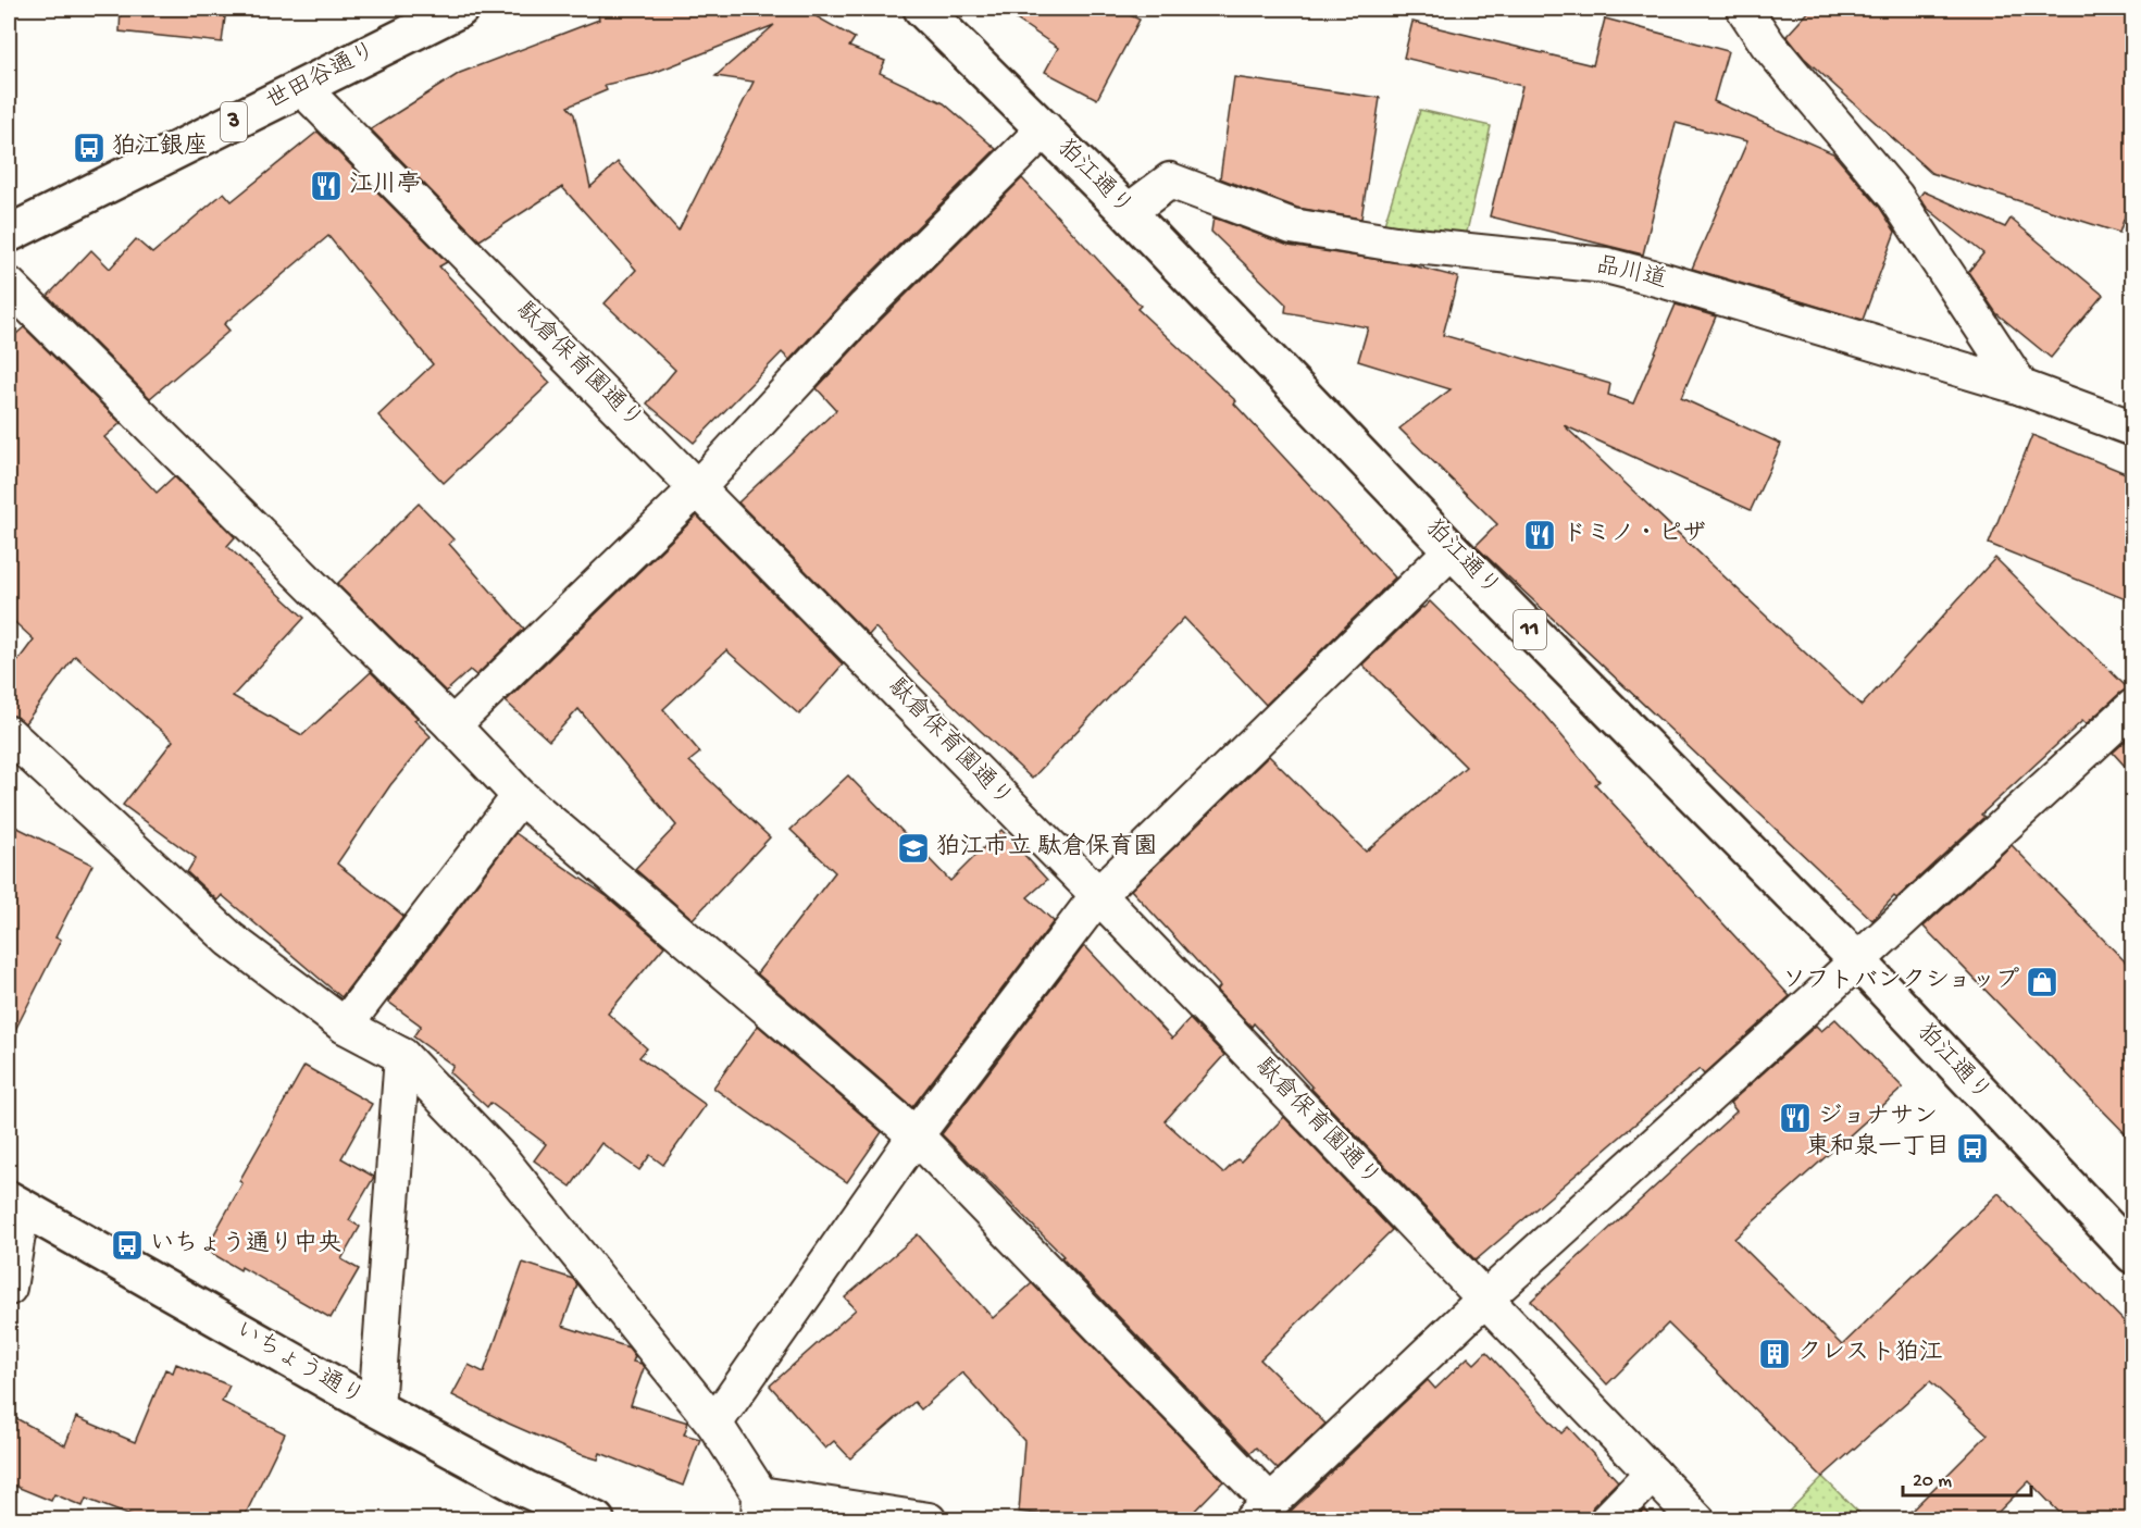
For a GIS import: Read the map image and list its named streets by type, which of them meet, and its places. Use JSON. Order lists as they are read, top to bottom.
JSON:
{
  "streets": {
    "main road": [
      "世田谷通り",
      "3",
      "狛江通り",
      "11",
      "いちょう通り"
    ],
    "street": ["品川道", "駄倉保育園通り"]
  },
  "crossings": [
    ["世田谷通り", "駄倉保育園通り"],
    ["狛江通り", "品川道"]
  ],
  "places": {
    "bus stop": ["狛江銀座", "東和泉一丁目", "いちょう通り中央"],
    "restaurant": ["江川亭", "ドミノ・ピザ", "ジョナサン"],
    "school or university": ["狛江市立 駄倉保育園"],
    "shop": ["ソフトバンクショップ"],
    "building": ["クレスト狛江"]
  },
  "scale_bar": "20 m"
}
